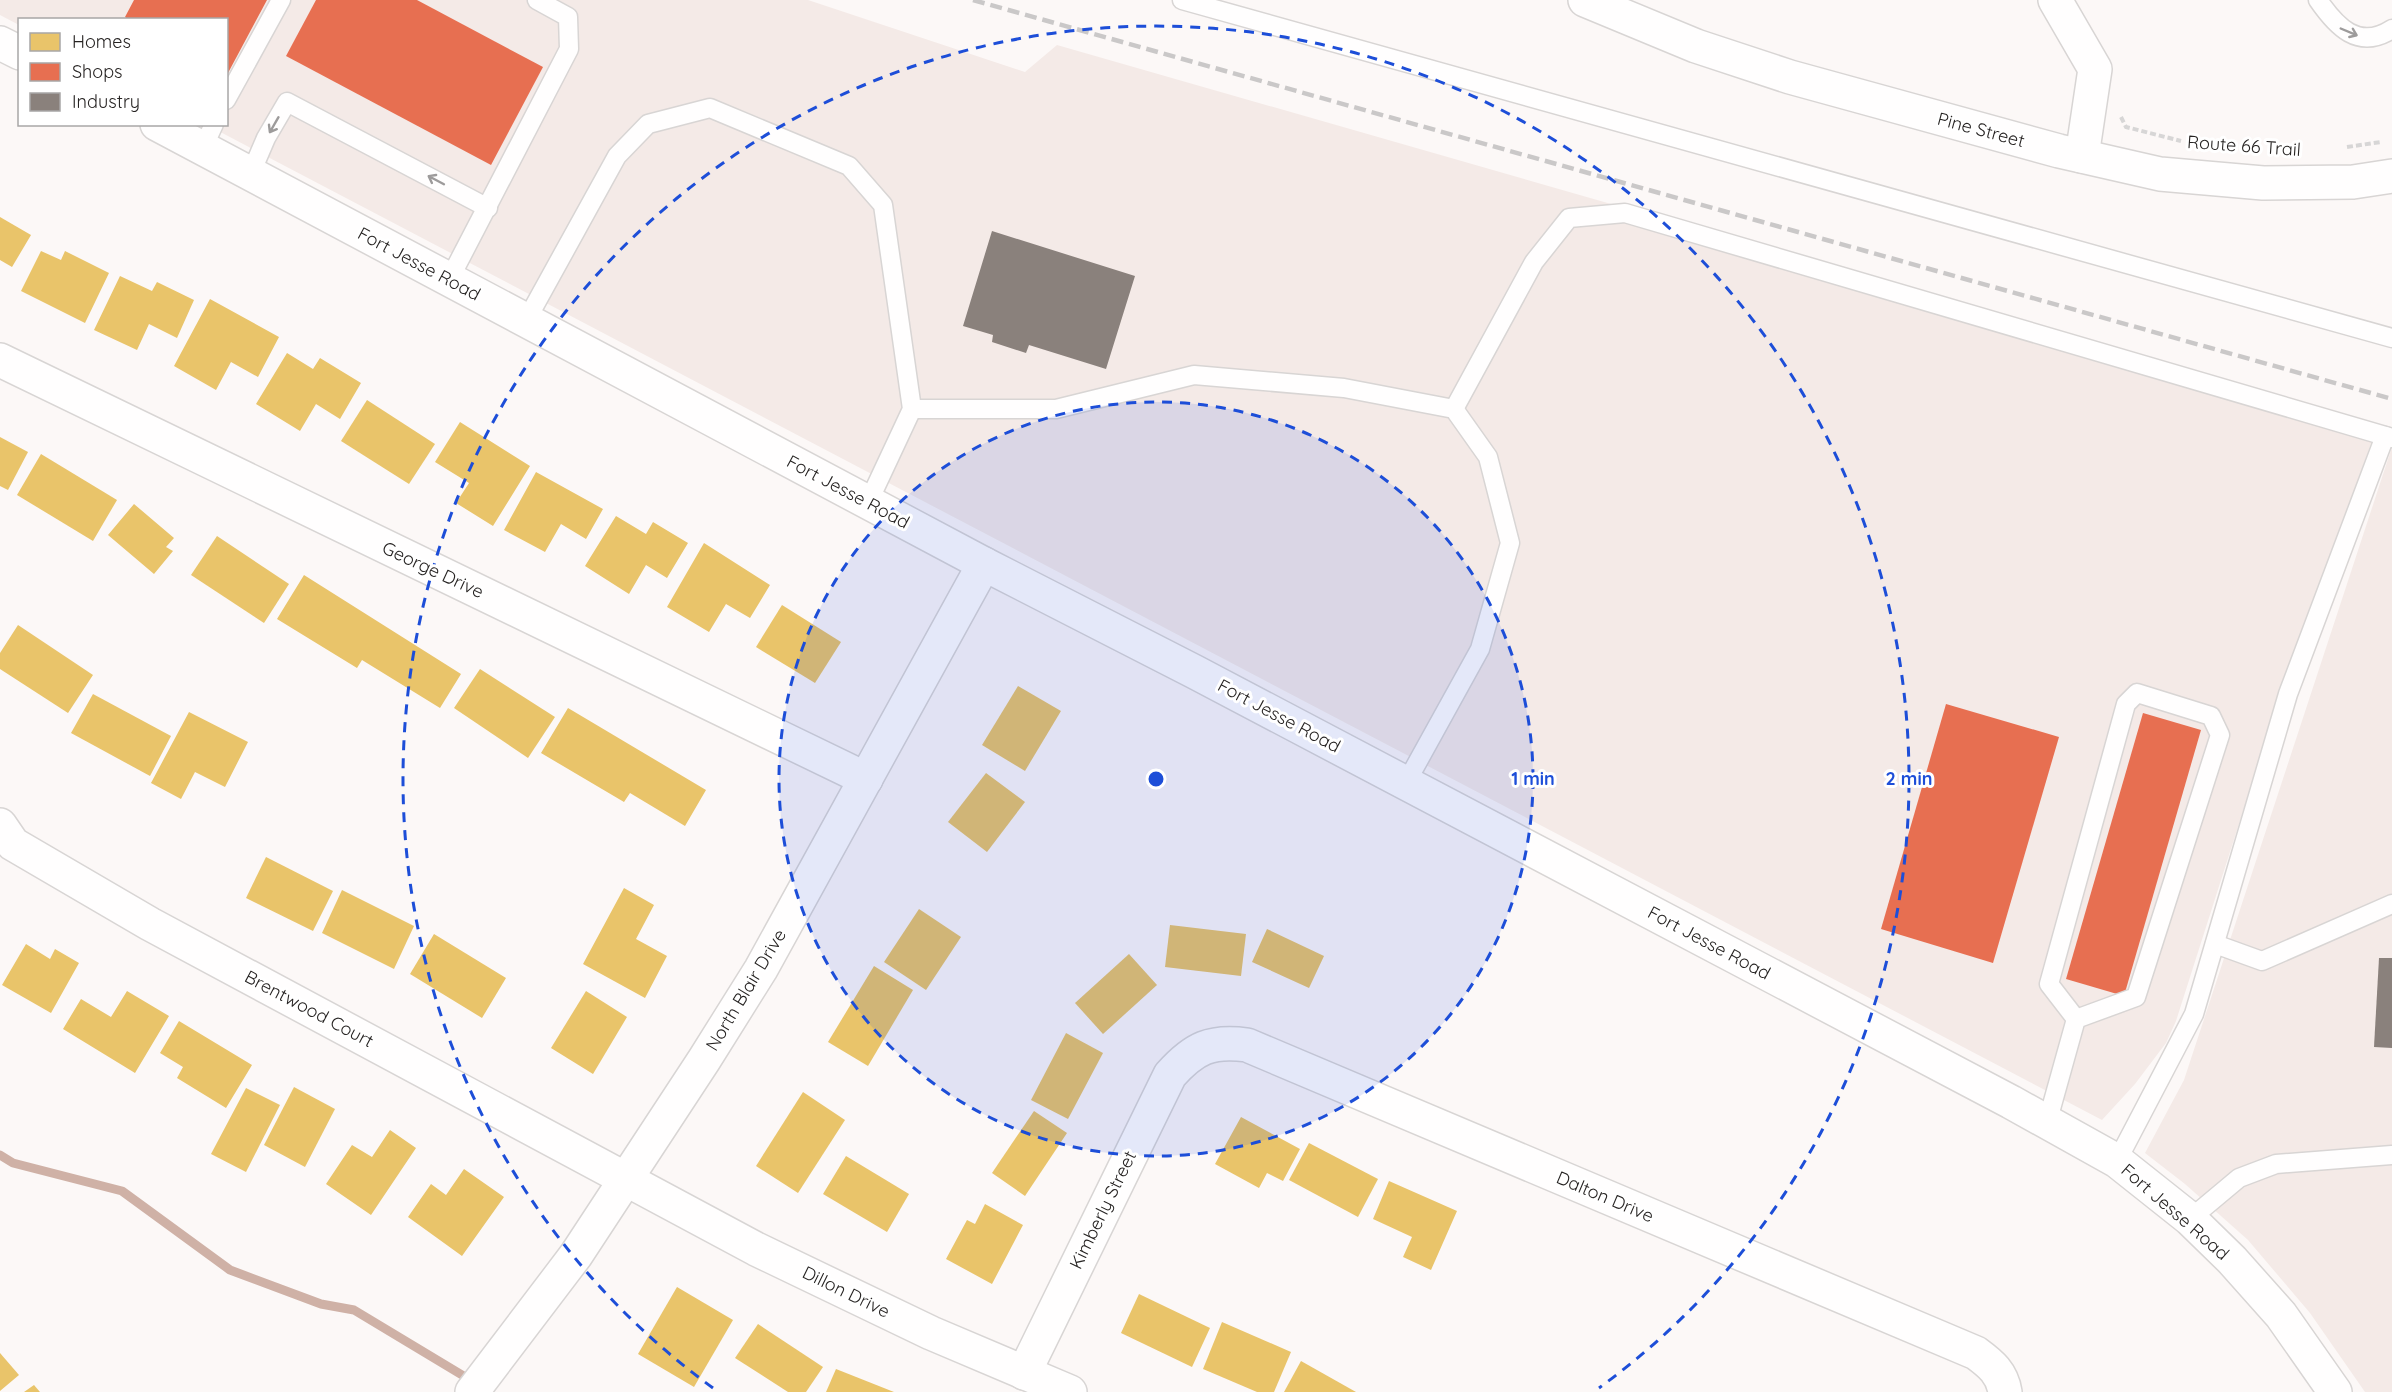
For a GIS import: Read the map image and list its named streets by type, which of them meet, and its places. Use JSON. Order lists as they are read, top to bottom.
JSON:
{
  "streets": {
    "street": [
      "Pine Street",
      "Fort Jesse Road",
      "George Drive",
      "North Blair Drive",
      "Brentwood Court",
      "Dalton Drive",
      "Kimberly Street",
      "Dillon Drive"
    ],
    "path": ["Route 66 Trail"]
  },
  "crossings": [
    ["Fort Jesse Road", "North Blair Drive"],
    ["George Drive", "North Blair Drive"],
    ["North Blair Drive", "Brentwood Court"],
    ["North Blair Drive", "Dillon Drive"],
    ["Brentwood Court", "Dillon Drive"],
    ["Dalton Drive", "Kimberly Street"],
    ["Kimberly Street", "Dillon Drive"]
  ],
  "legend": ["Homes", "Shops", "Industry"],
  "rings": ["1 min", "2 min"]
}
